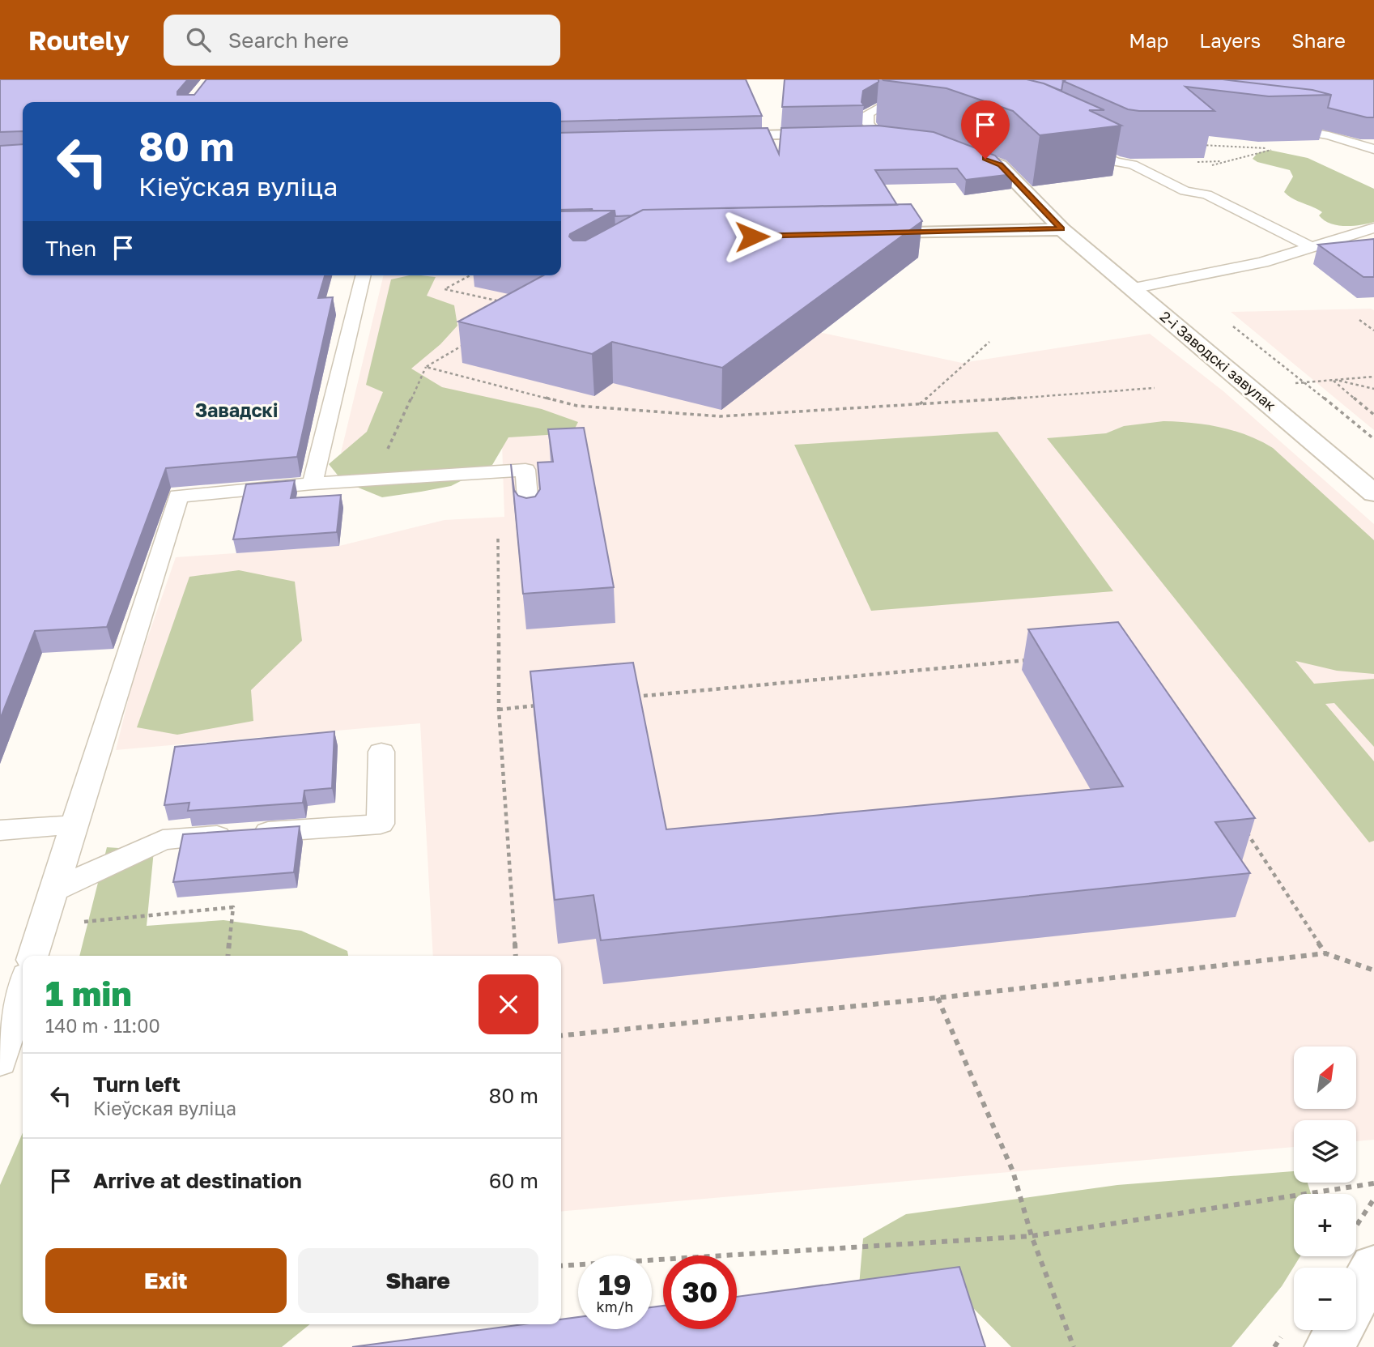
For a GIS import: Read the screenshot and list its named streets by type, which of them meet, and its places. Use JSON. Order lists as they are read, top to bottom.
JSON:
{
  "streets": {
    "street": ["2-і Заводскі завулак"]
  },
  "districts": ["Завадскі"],
  "north": "top right",
  "page": {
    "header": "Routely",
    "search": "Search here",
    "nav": ["Map", "Layers", "Share"],
    "turn": ["80 m", "Кіеўская вуліца"],
    "then": "Then",
    "heading": ["1 min", "140 m · 11:00"],
    "map_buttons": ["+", "−"],
    "list": [
      {
        "name": "Turn left",
        "note": "Кіеўская вуліца",
        "value": "80 m"
      },
      {
        "name": "Arrive at destination",
        "value": "60 m"
      }
    ],
    "buttons": ["Exit", "Share"],
    "speed": "19 km/h",
    "limit": "30"
  }
}
